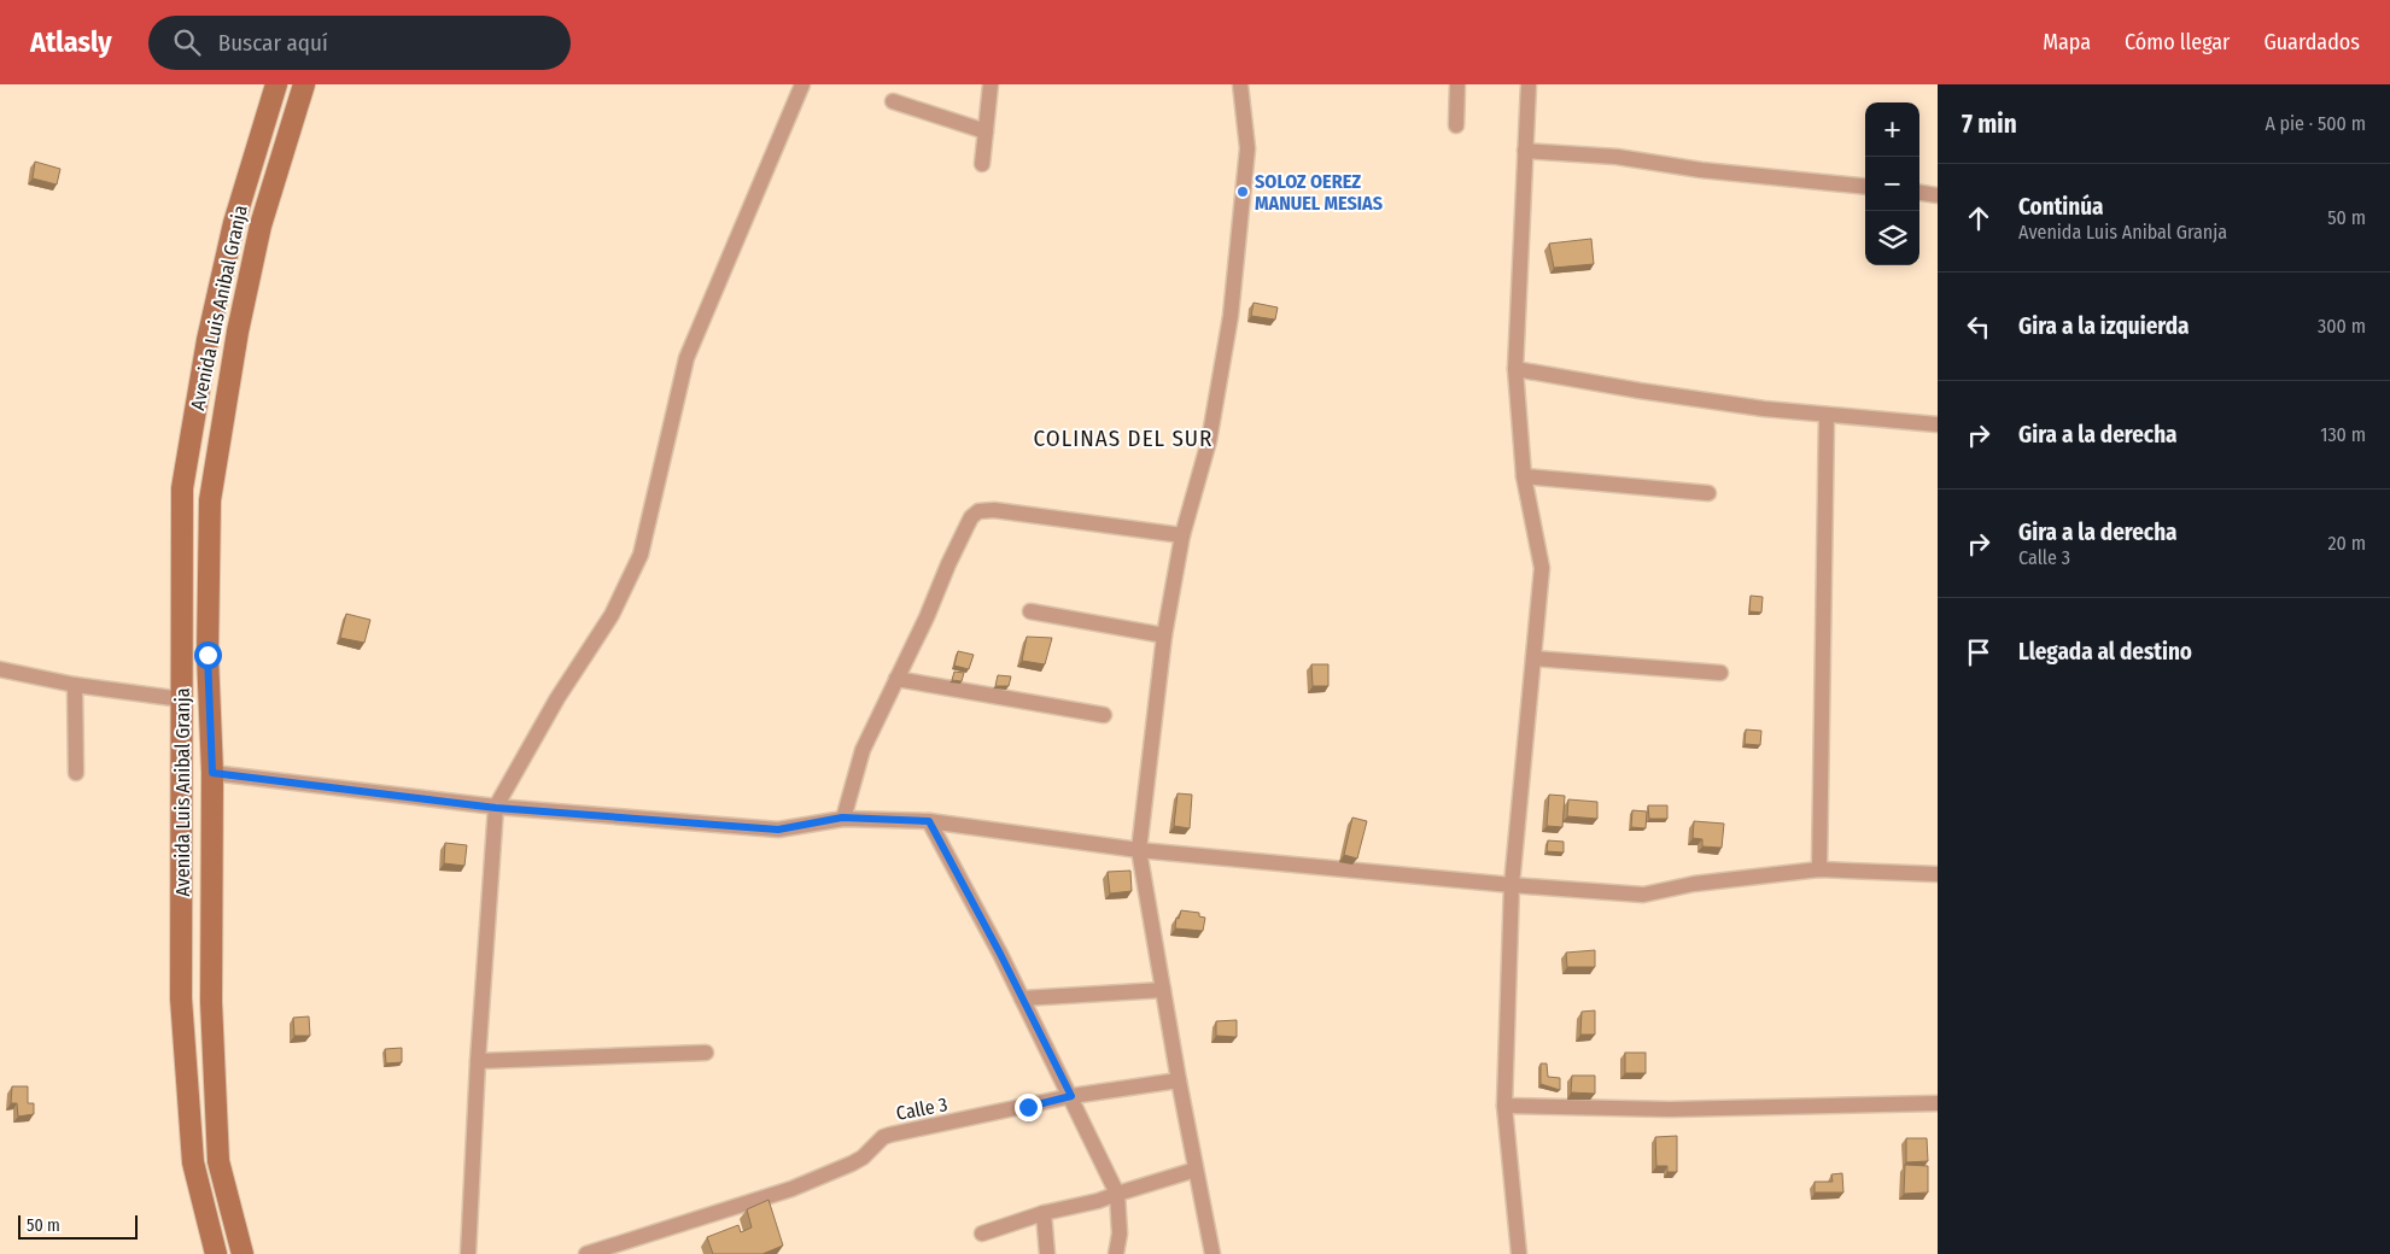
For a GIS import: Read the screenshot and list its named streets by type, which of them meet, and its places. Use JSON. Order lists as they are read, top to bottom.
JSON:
{
  "streets": {
    "main road": ["Avenida Luis Anibal Granja"],
    "street": ["Calle 3"]
  },
  "districts": ["COLINAS DEL SUR"],
  "places": ["SOLOZ OEREZ MANUEL MESIAS"],
  "scale_bar": "50 m",
  "page": {
    "header": "Atlasly",
    "search": "Buscar aquí",
    "nav": ["Mapa", "Cómo llegar", "Guardados"],
    "heading": ["7 min", "A pie · 500 m"],
    "map_buttons": ["+", "−"],
    "list": [
      ["Continúa", "Avenida Luis Anibal Granja", "50 m"],
      ["Gira a la izquierda", "300 m"],
      ["Gira a la derecha", "130 m"],
      ["Gira a la derecha", "Calle 3", "20 m"],
      "Llegada al destino"
    ],
    "scale": "50 m"
  }
}
